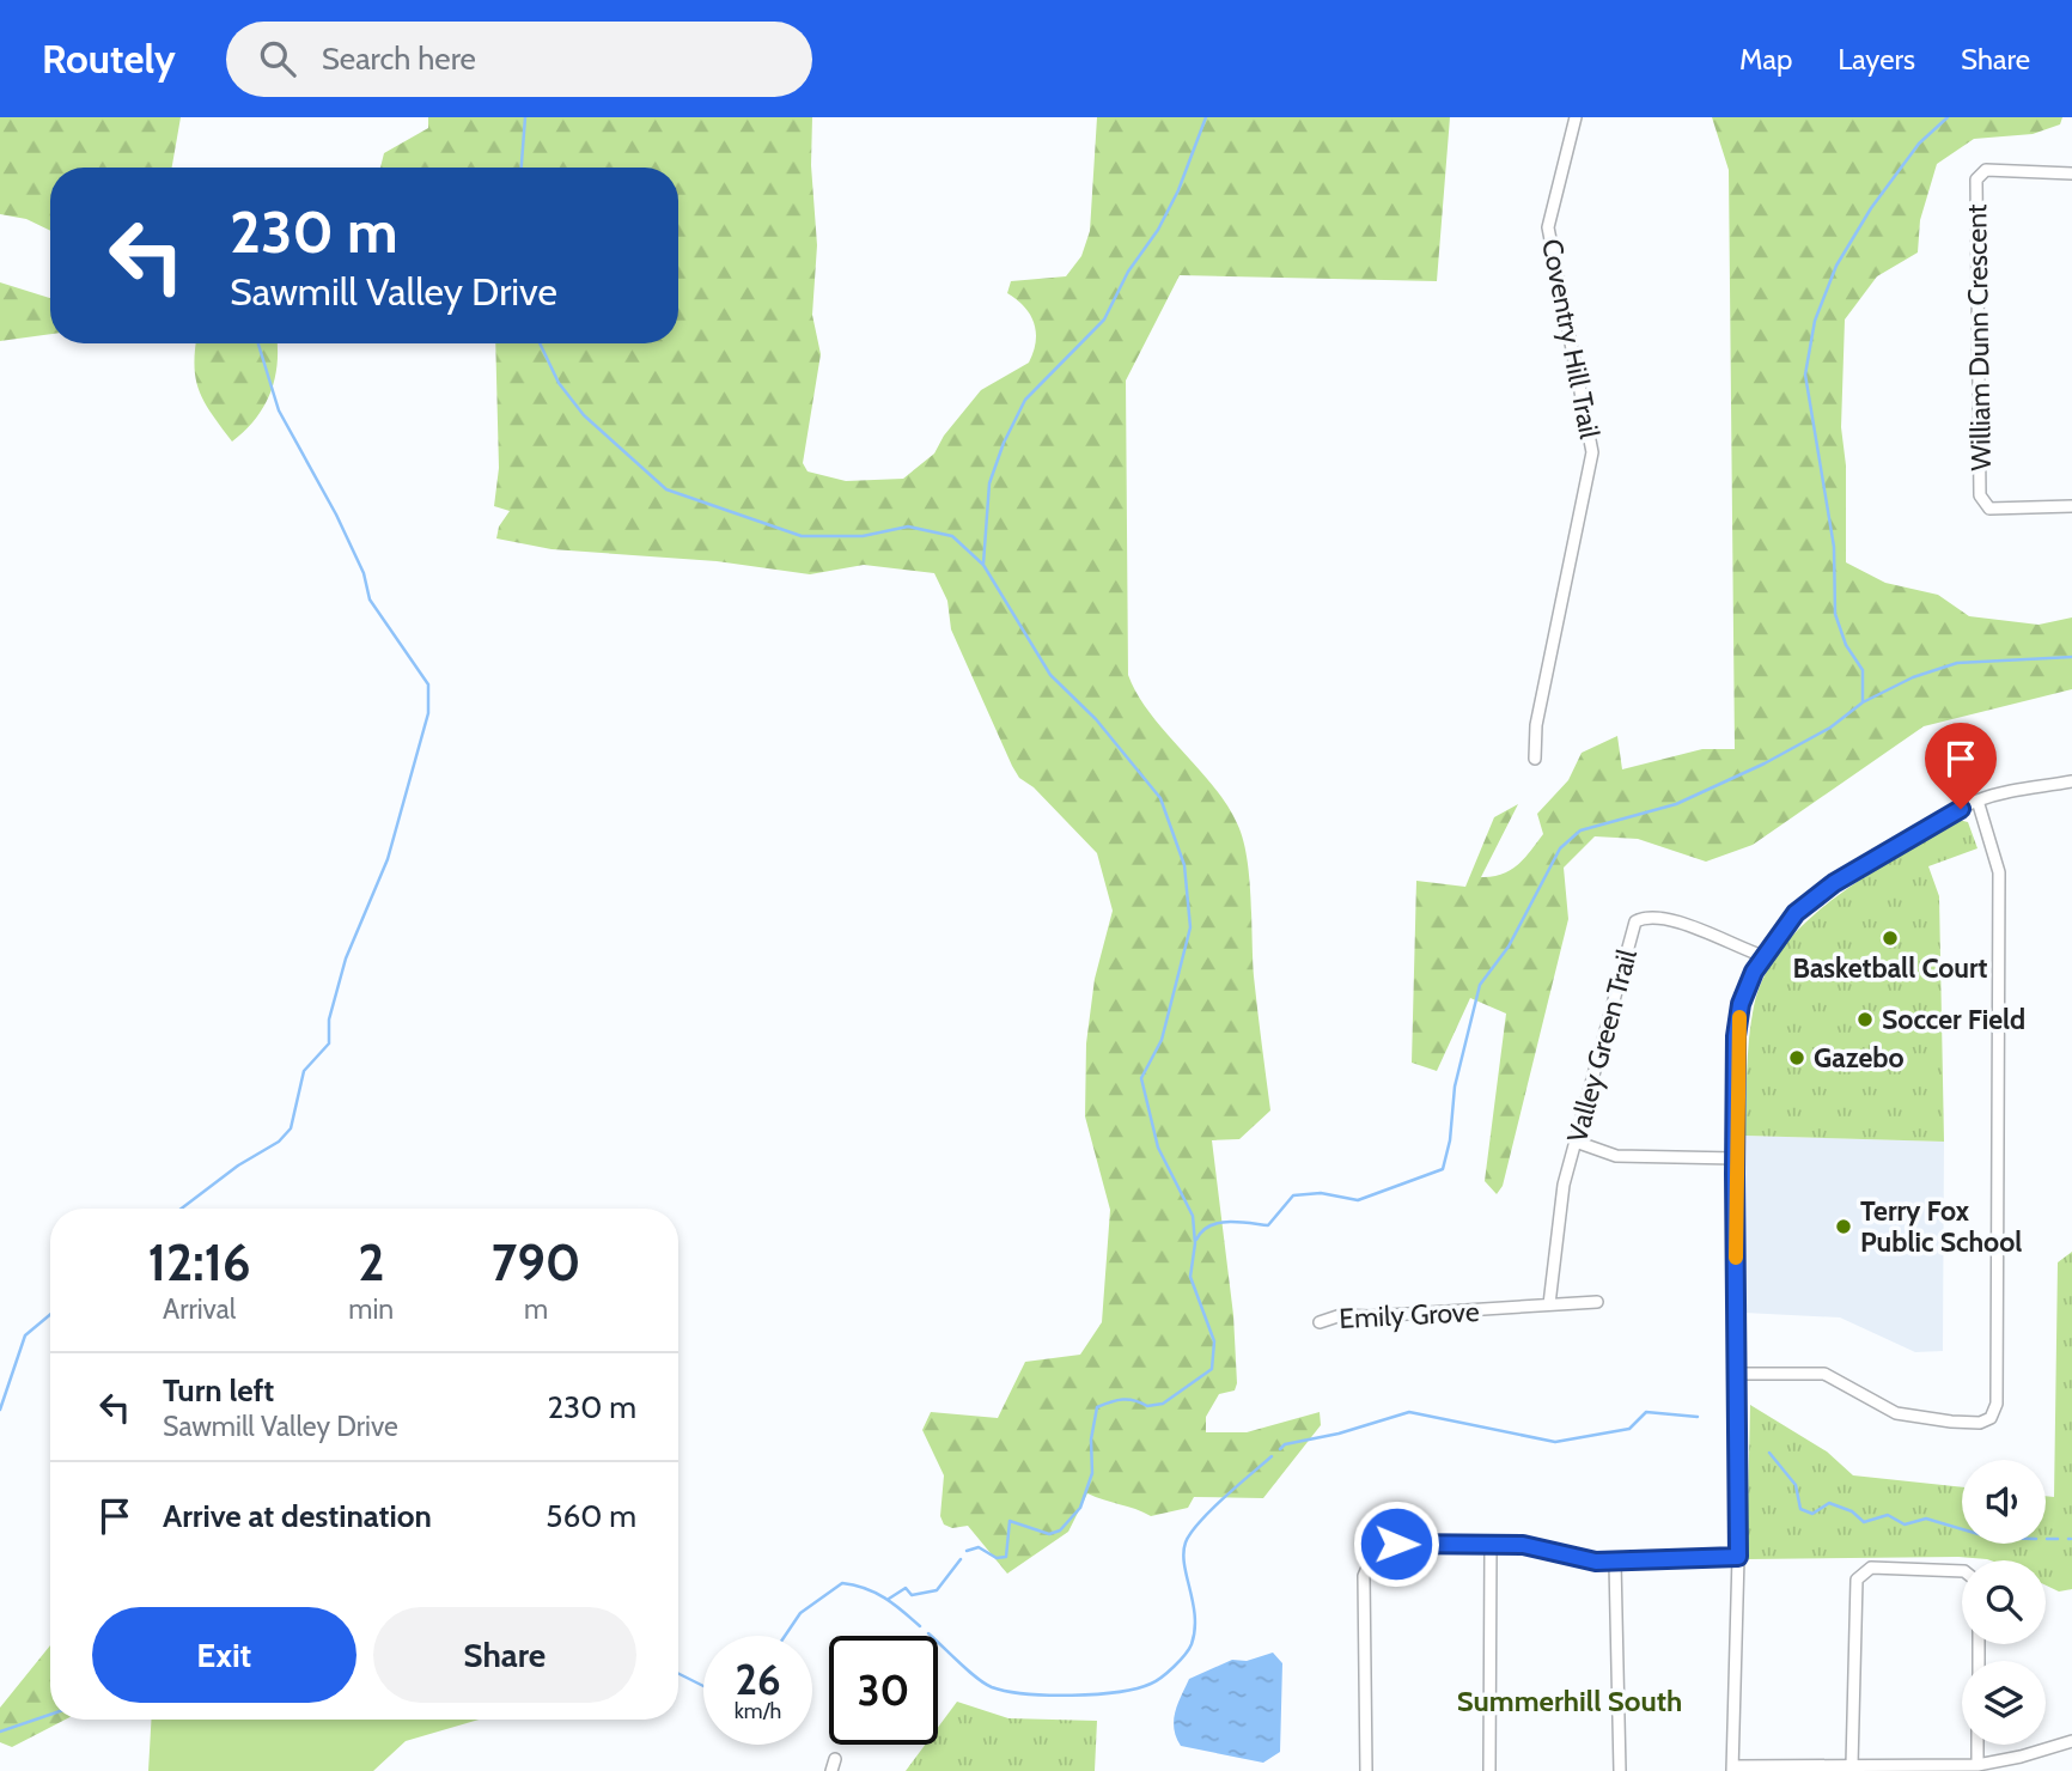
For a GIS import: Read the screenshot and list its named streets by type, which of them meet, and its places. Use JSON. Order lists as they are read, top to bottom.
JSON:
{
  "streets": {
    "street": [
      "William Dunn Crescent",
      "Coventry Hill Trail",
      "Valley Green Trail",
      "Emily Grove"
    ]
  },
  "crossings": [
    ["Valley Green Trail", "Emily Grove"]
  ],
  "districts": ["Summerhill South"],
  "places": [
    "Basketball Court",
    "Soccer Field",
    "Gazebo",
    "Terry Fox Public School"
  ],
  "page": {
    "header": "Routely",
    "search": "Search here",
    "nav": ["Map", "Layers", "Share"],
    "turn": ["230 m", "Sawmill Valley Drive"],
    "eta": [
      "12:16",
      "Arrival",
      "2",
      "min",
      "790",
      "m"
    ],
    "list": [
      {
        "name": "Turn left",
        "note": "Sawmill Valley Drive",
        "value": "230 m"
      },
      {
        "name": "Arrive at destination",
        "value": "560 m"
      }
    ],
    "buttons": ["Exit", "Share"],
    "speed": "26 km/h",
    "limit": "30"
  }
}
